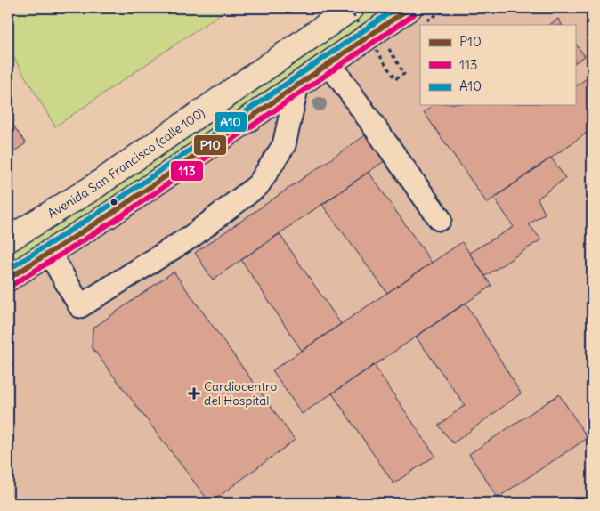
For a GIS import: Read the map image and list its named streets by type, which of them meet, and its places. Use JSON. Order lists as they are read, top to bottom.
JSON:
{
  "streets": {
    "highway": ["Avenida San Francisco (calle 100)"]
  },
  "places": {
    "health": ["Cardiocentro del Hospital"]
  },
  "lines": ["transit line P10", "transit line A10", "transit line 113"],
  "legend": ["P10", "113", "A10"]
}
